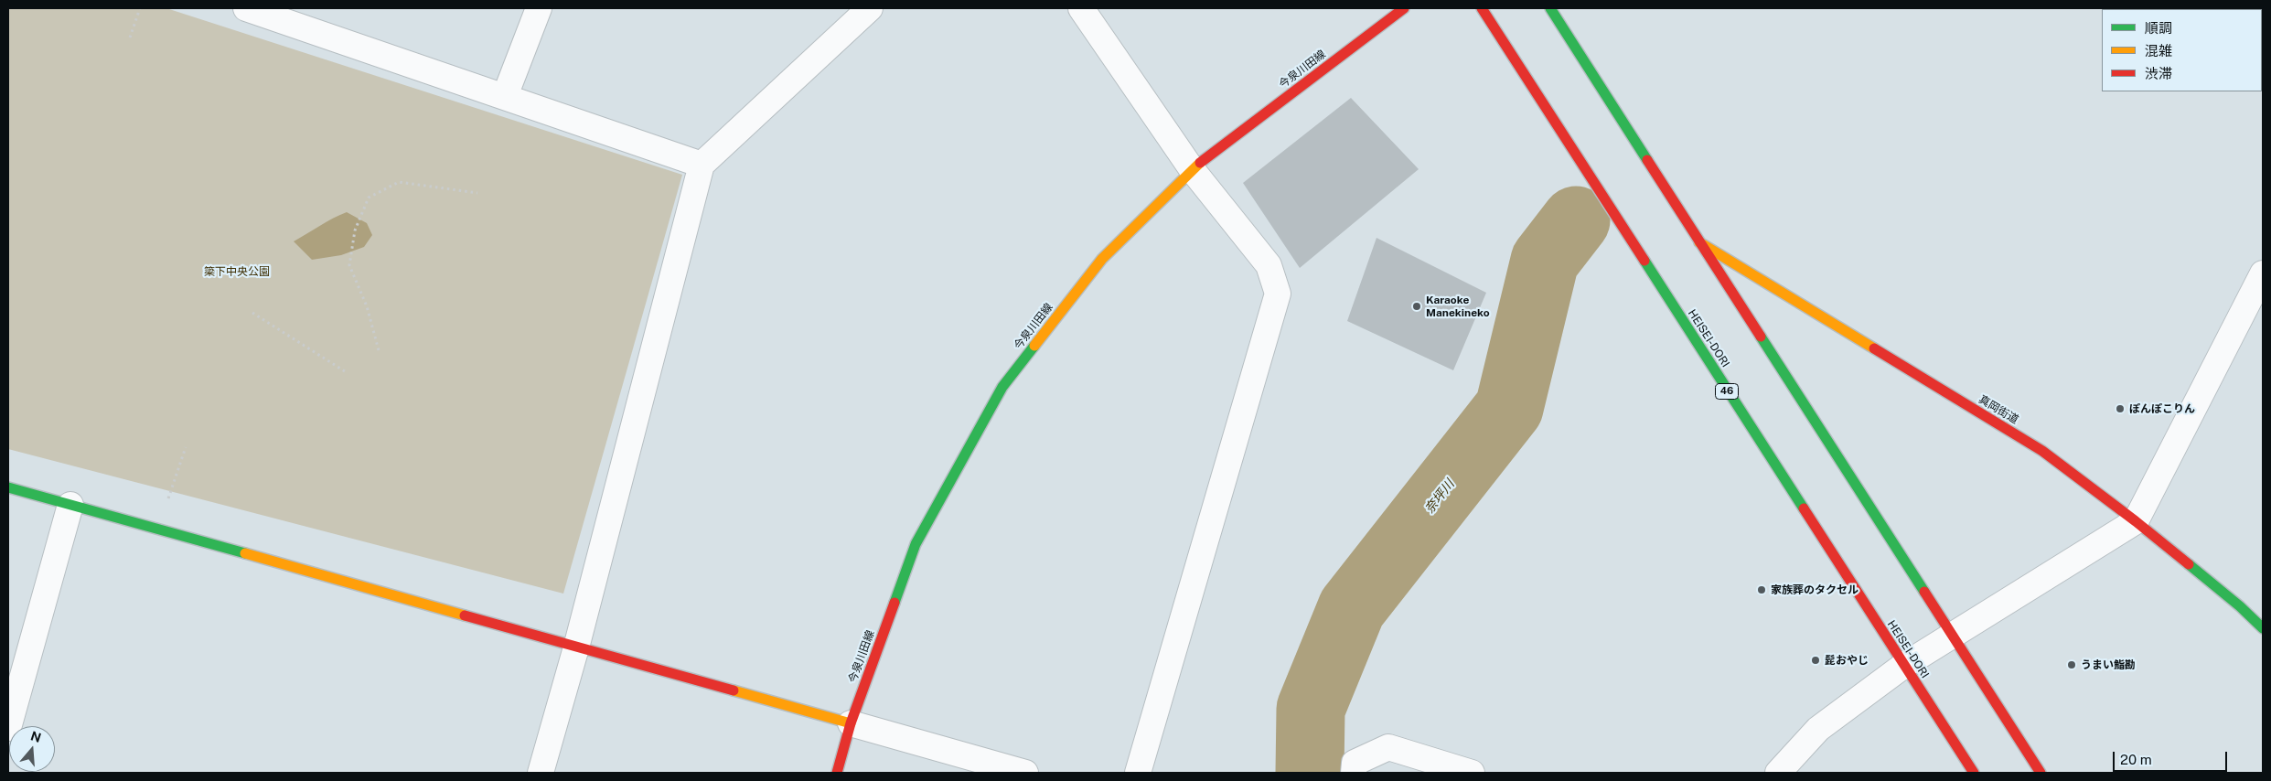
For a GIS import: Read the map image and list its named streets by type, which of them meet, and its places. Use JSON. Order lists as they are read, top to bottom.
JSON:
{
  "streets": {
    "street": [
      "今泉川田線",
      "HEISEI-DORI",
      "46",
      "真岡街道"
    ]
  },
  "water": ["奈坪川"],
  "parks": ["簗下中央公園"],
  "places": [
    "Karaoke Manekineko",
    "ぽんぽこりん",
    "家族葬のタクセル",
    "髭おやじ",
    "うまい鮨勘"
  ],
  "legend": ["順調", "混雑", "渋滞"],
  "scale_bar": "20 m",
  "north": "top"
}
